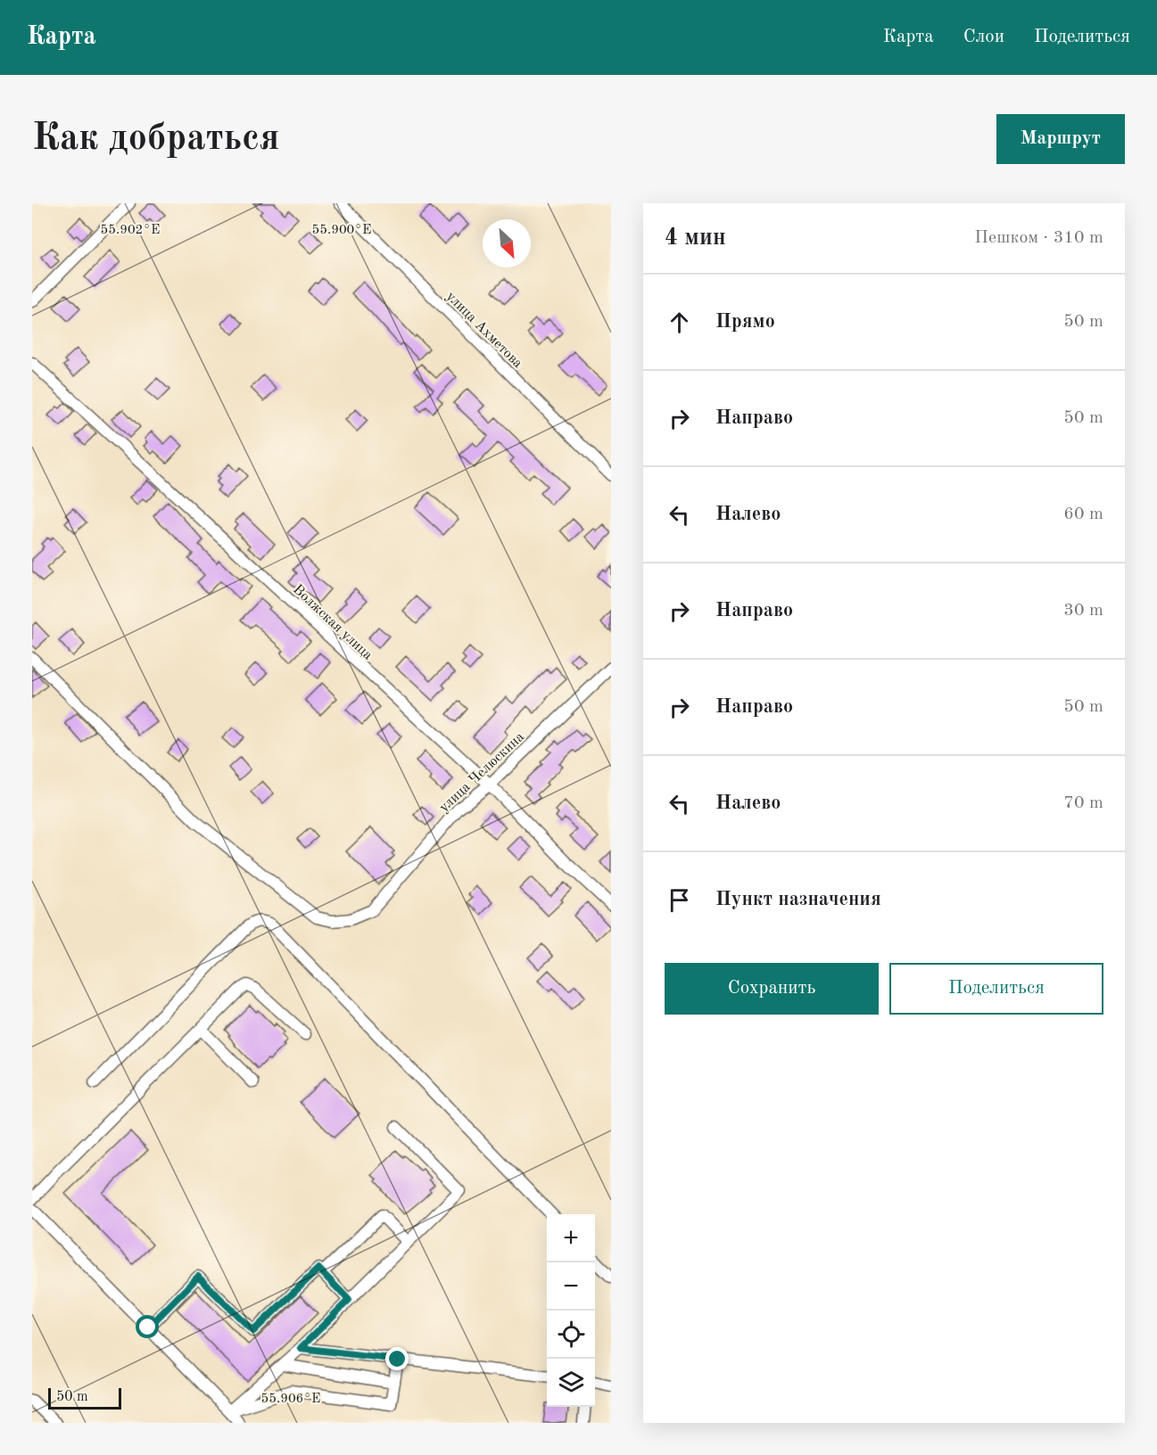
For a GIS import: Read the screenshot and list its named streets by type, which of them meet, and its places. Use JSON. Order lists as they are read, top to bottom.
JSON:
{
  "streets": {
    "street": ["улица Ахметова", "Волжская улица", "улица Челюскина"]
  },
  "crossings": [
    ["Волжская улица", "улица Челюскина"]
  ],
  "scale_bar": "50 m",
  "north": "bottom right",
  "page": {
    "header": "Карта",
    "nav": ["Карта", "Слои", "Поделиться"],
    "buttons": [
      "Маршрут",
      ["Сохранить", "Поделиться"]
    ],
    "title": "Как добраться",
    "heading": ["4 мин", "Пешком · 310 m"],
    "list": [
      ["Прямо", "50 m"],
      ["Направо", "50 m"],
      ["Налево", "60 m"],
      ["Направо", "30 m"],
      ["Направо", "50 m"],
      ["Налево", "70 m"],
      "Пункт назначения"
    ],
    "map_buttons": ["+", "−"],
    "scale": "50 m"
  },
  "coordinates": ["55.902°E", "55.900°E", "55.906°E"]
}
